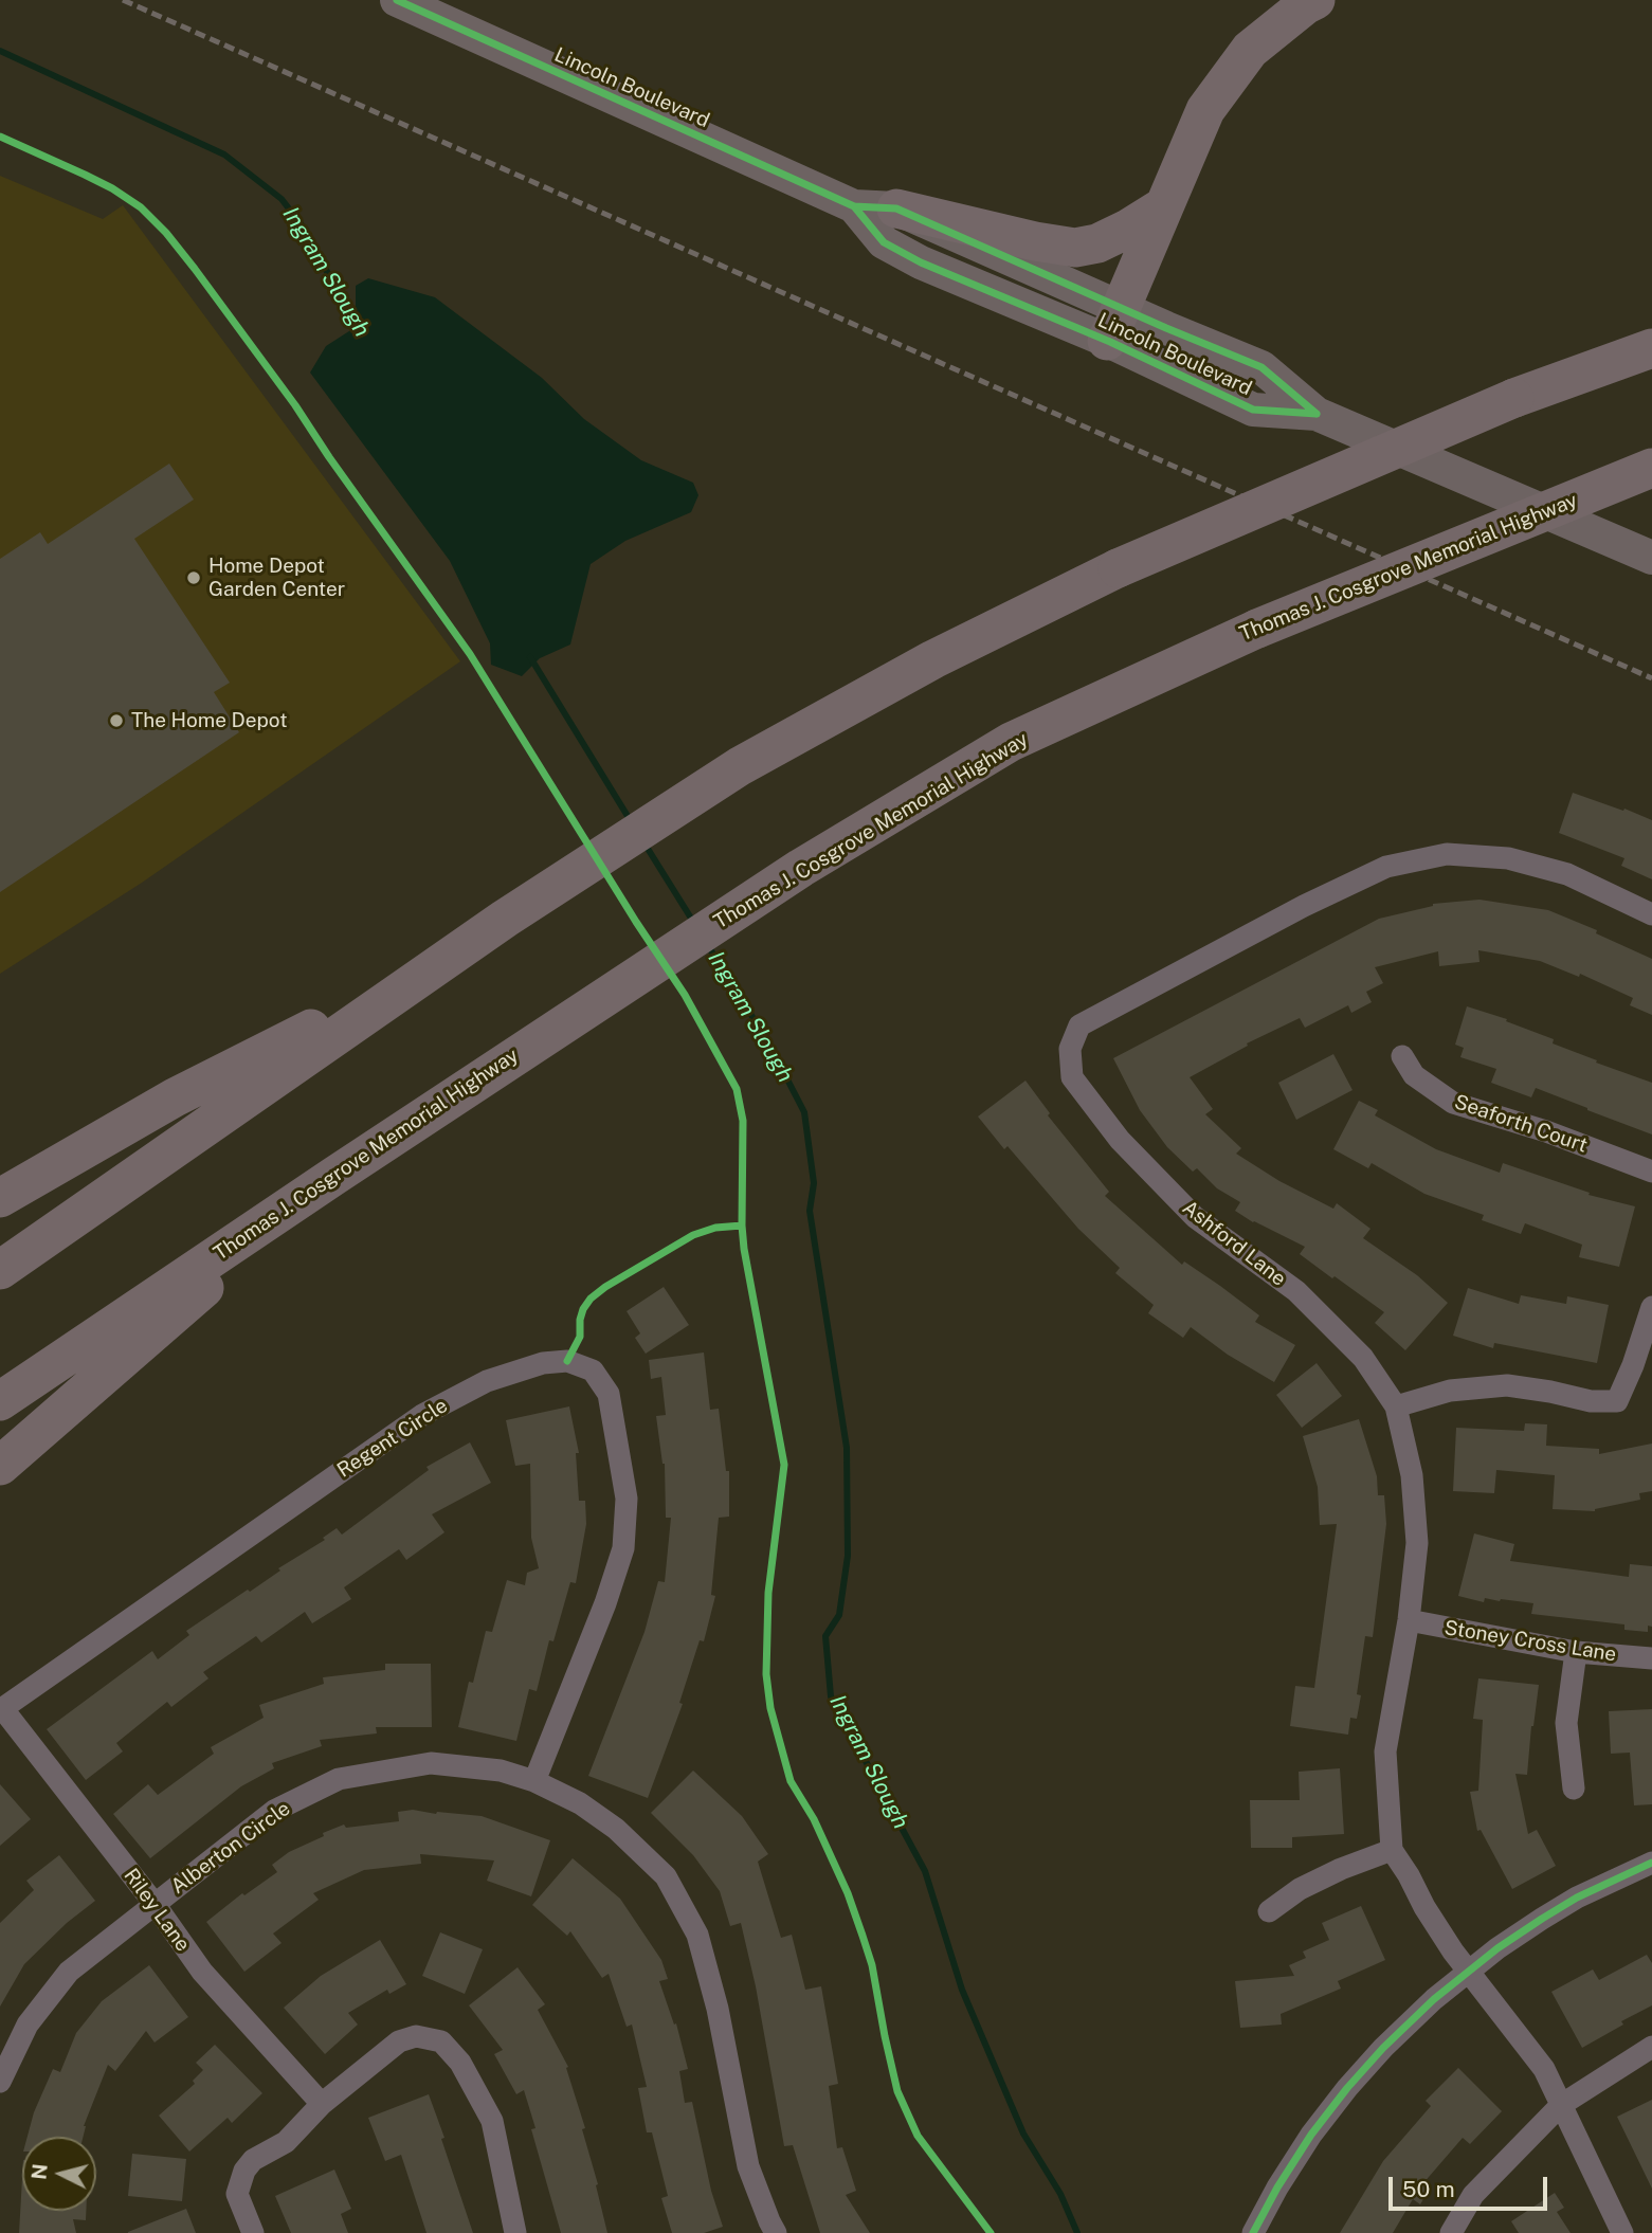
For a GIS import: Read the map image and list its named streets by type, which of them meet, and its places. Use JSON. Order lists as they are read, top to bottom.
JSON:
{
  "streets": {
    "highway": ["Thomas J. Cosgrove Memorial Highway"],
    "main road": ["Lincoln Boulevard"],
    "street": [
      "Seaforth Court",
      "Ashford Lane",
      "Regent Circle",
      "Stoney Cross Lane",
      "Alberton Circle",
      "Riley Lane"
    ]
  },
  "crossings": [
    ["Ashford Lane", "Stoney Cross Lane"],
    ["Regent Circle", "Alberton Circle"],
    ["Regent Circle", "Riley Lane"],
    ["Alberton Circle", "Riley Lane"]
  ],
  "water": ["Ingram Slough"],
  "places": ["Home Depot Garden Center", "The Home Depot"],
  "scale_bar": "50 m",
  "north": "left"
}
